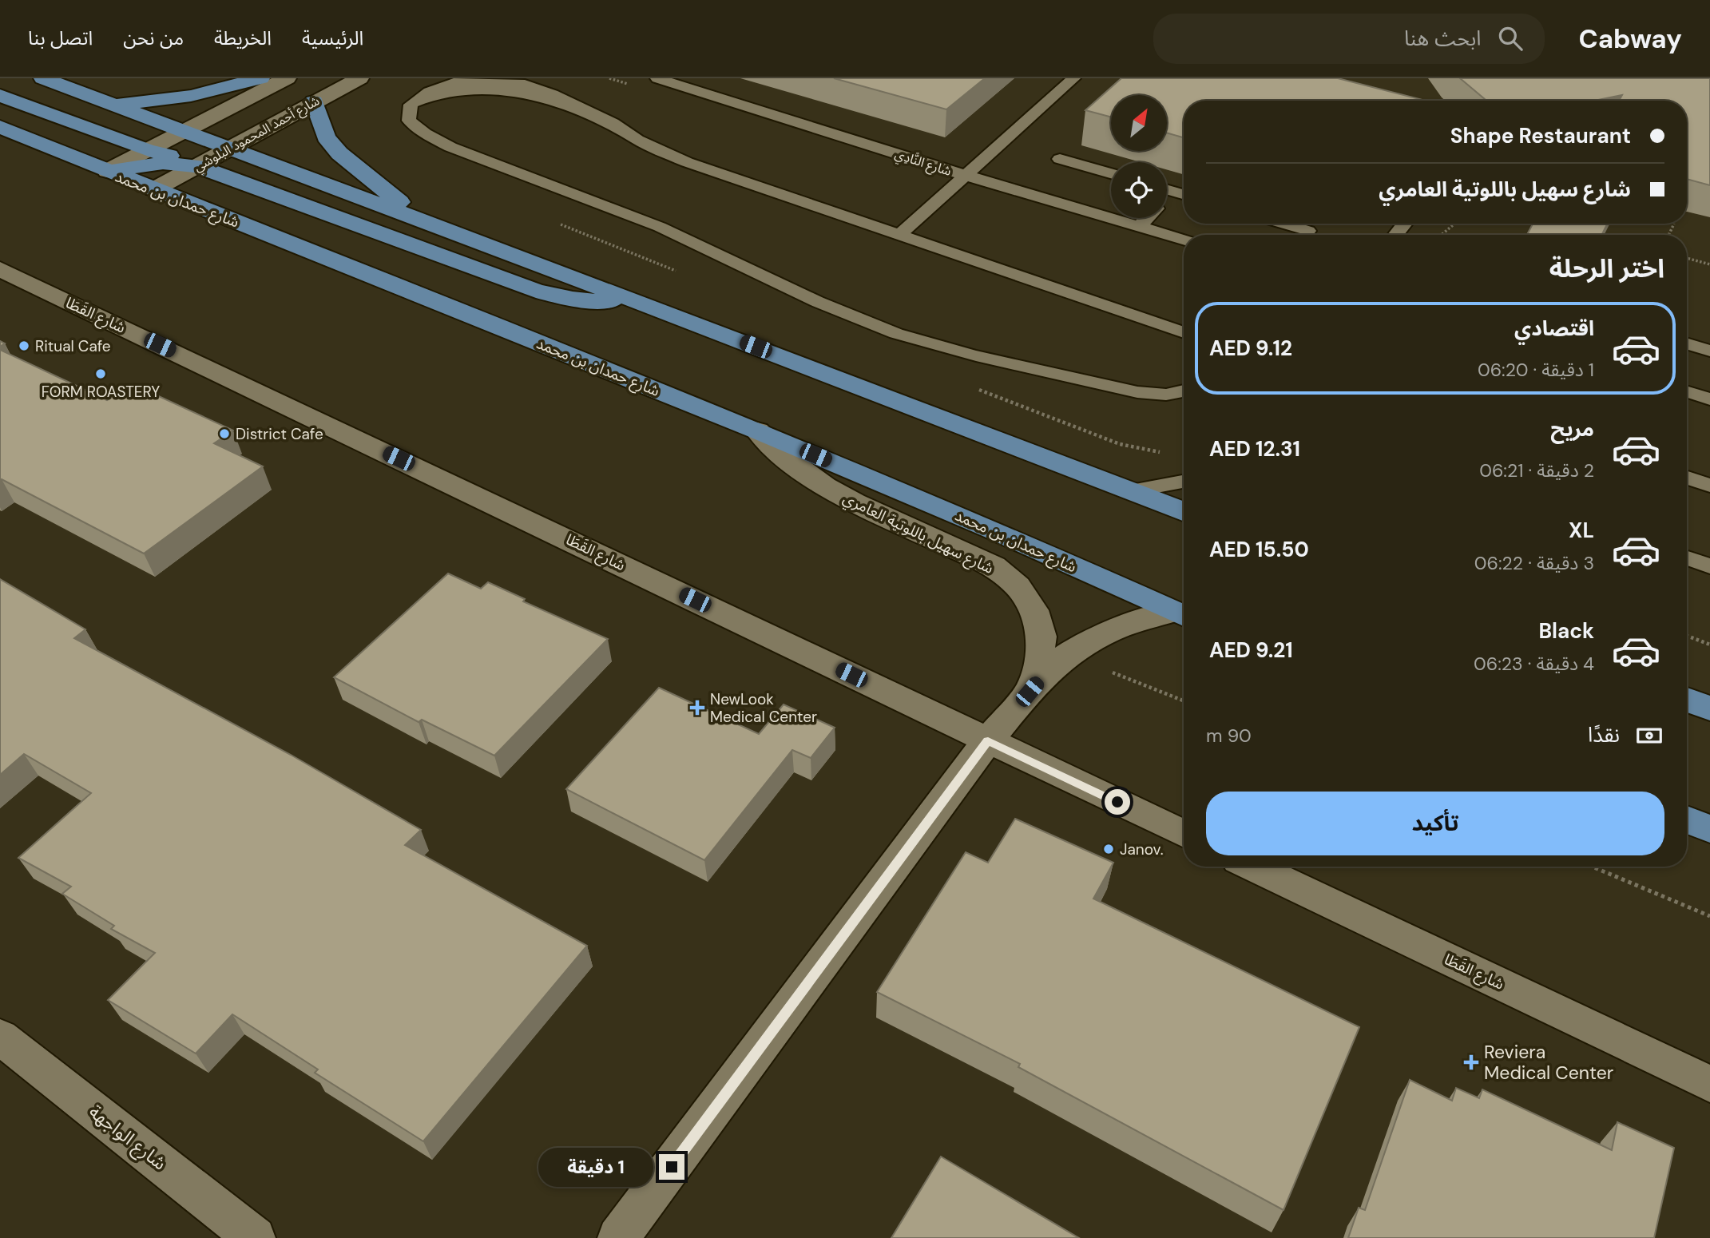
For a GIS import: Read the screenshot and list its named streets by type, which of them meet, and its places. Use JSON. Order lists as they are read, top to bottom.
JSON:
{
  "streets": {
    "main road": ["شارع حمدان بن محمد"],
    "street": [
      "شارع أحمد المحمود البلوشي",
      "شارع القَطَا",
      "شارع سهيل باللوتية العامري",
      "شارع الواجهة"
    ],
    "lane": ["شارع النَّادِي"]
  },
  "crossings": [
    ["شارع أحمد المحمود البلوشي", "شارع حمدان بن محمد"],
    ["شارع حمدان بن محمد", "شارع سهيل باللوتية العامري"],
    ["شارع القَطَا", "شارع سهيل باللوتية العامري"]
  ],
  "places": {
    "other": [
      "Ritual Cafe",
      "FORM ROASTERY",
      "District Cafe",
      "Janov."
    ],
    "health": ["NewLook Medical Center", "Reviera Medical Center"]
  },
  "north": "top right",
  "page": {
    "header": "Cabway",
    "search": "ابحث هنا",
    "nav": [
      "الرئيسية",
      "الخريطة",
      "من نحن",
      "اتصل بنا"
    ],
    "banner": ["Shape Restaurant", "شارع سهيل باللوتية العامري"],
    "heading": "اختر الرحلة",
    "list": [
      {
        "name": "اقتصادي",
        "note": "1 دقيقة · 06:20",
        "value": "AED 9.12"
      },
      {
        "name": "مريح",
        "note": "2 دقيقة · 06:21",
        "value": "AED 12.31"
      },
      {
        "name": "XL",
        "note": "3 دقيقة · 06:22",
        "value": "AED 15.50"
      },
      {
        "name": "Black",
        "note": "4 دقيقة · 06:23",
        "value": "AED 9.21"
      }
    ],
    "pay": ["نقدًا", "90 m"],
    "buttons": "تأكيد",
    "bubble": "1 دقيقة"
  }
}
